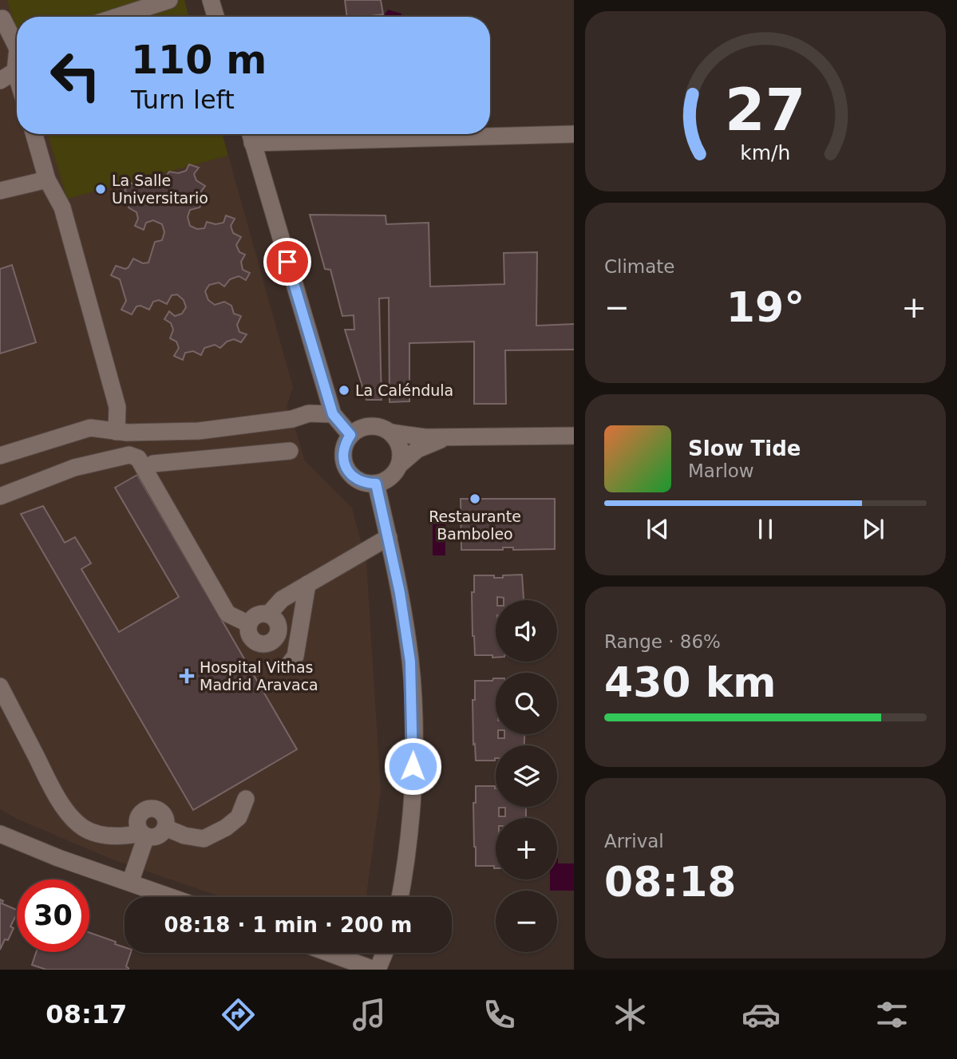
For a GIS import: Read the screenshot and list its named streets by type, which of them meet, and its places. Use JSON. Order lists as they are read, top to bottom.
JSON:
{
  "places": {
    "other": ["La Salle Universitario", "La Caléndula", "Restaurante Bamboleo"],
    "health": ["Hospital Vithas Madrid Aravaca"]
  },
  "page": {
    "turn": ["110 m", "Turn left"],
    "tile": [
      "Climate",
      ["Range · 86%", "430 km"],
      ["Arrival", "08:18"]
    ],
    "heat": ["−", "19°", "+"],
    "song": ["Slow Tide", "Marlow"],
    "map_buttons": ["+", "−"],
    "limit": "30",
    "trip": "08:18 · 1 min · 200 m",
    "tabs": "08:17",
    "gauge": ["27", "km/h"]
  }
}
